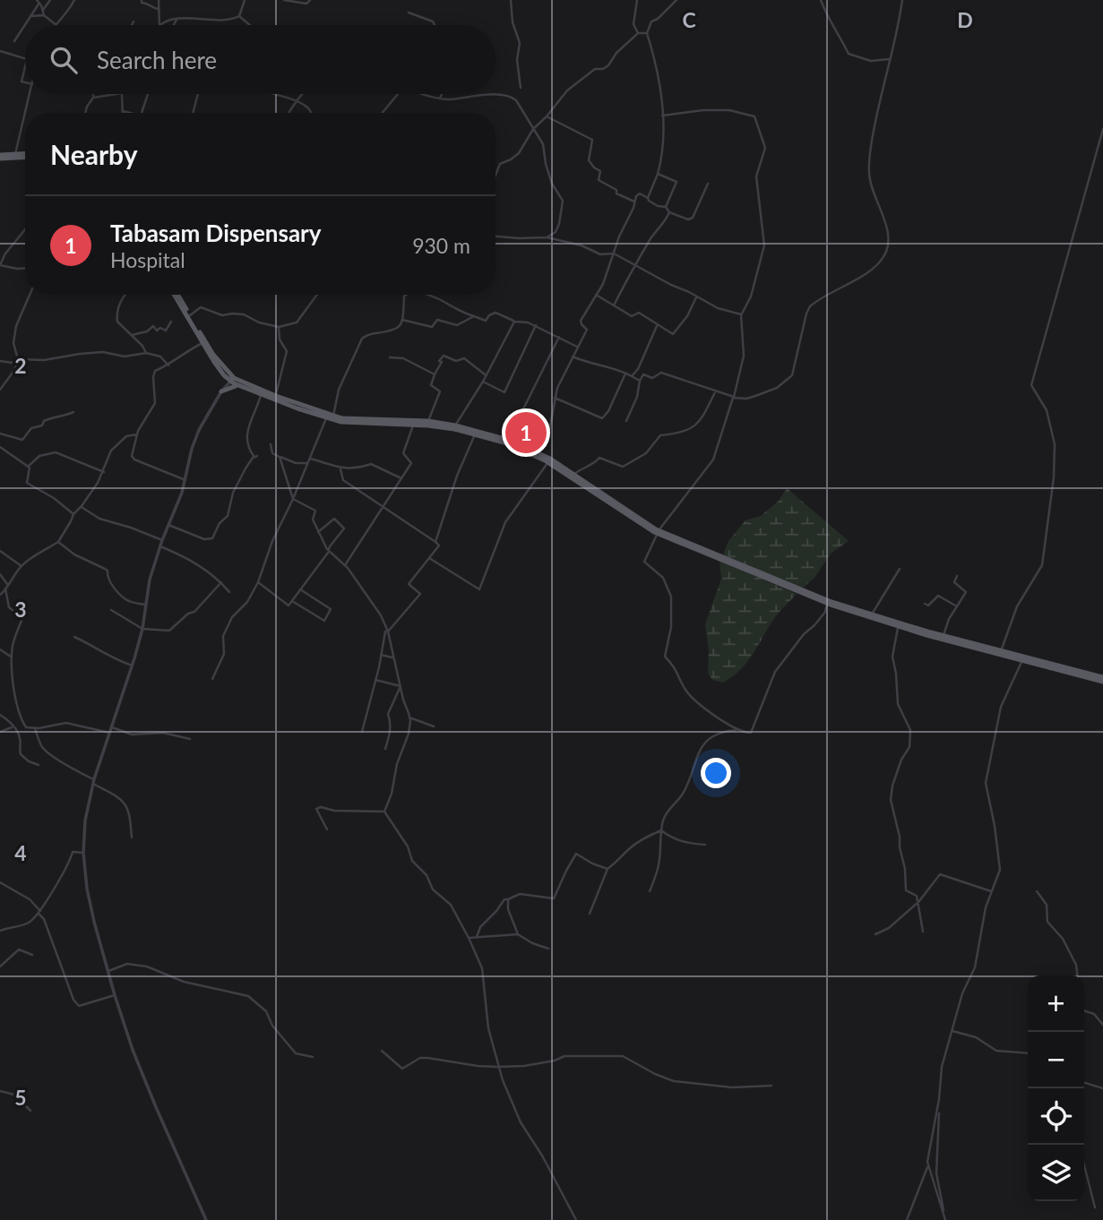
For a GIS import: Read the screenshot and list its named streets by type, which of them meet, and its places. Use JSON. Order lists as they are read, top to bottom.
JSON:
{
  "page": {
    "search": "Search here",
    "heading": "Nearby",
    "list": [
      {
        "mark": "1",
        "name": "Tabasam Dispensary",
        "note": "Hospital",
        "value": "930 m"
      }
    ],
    "pins": "1",
    "map_buttons": ["+", "−"]
  },
  "grid": {
    "columns": ["C", "D"],
    "rows": [
      "2",
      "3",
      "4",
      "5"
    ]
  }
}
